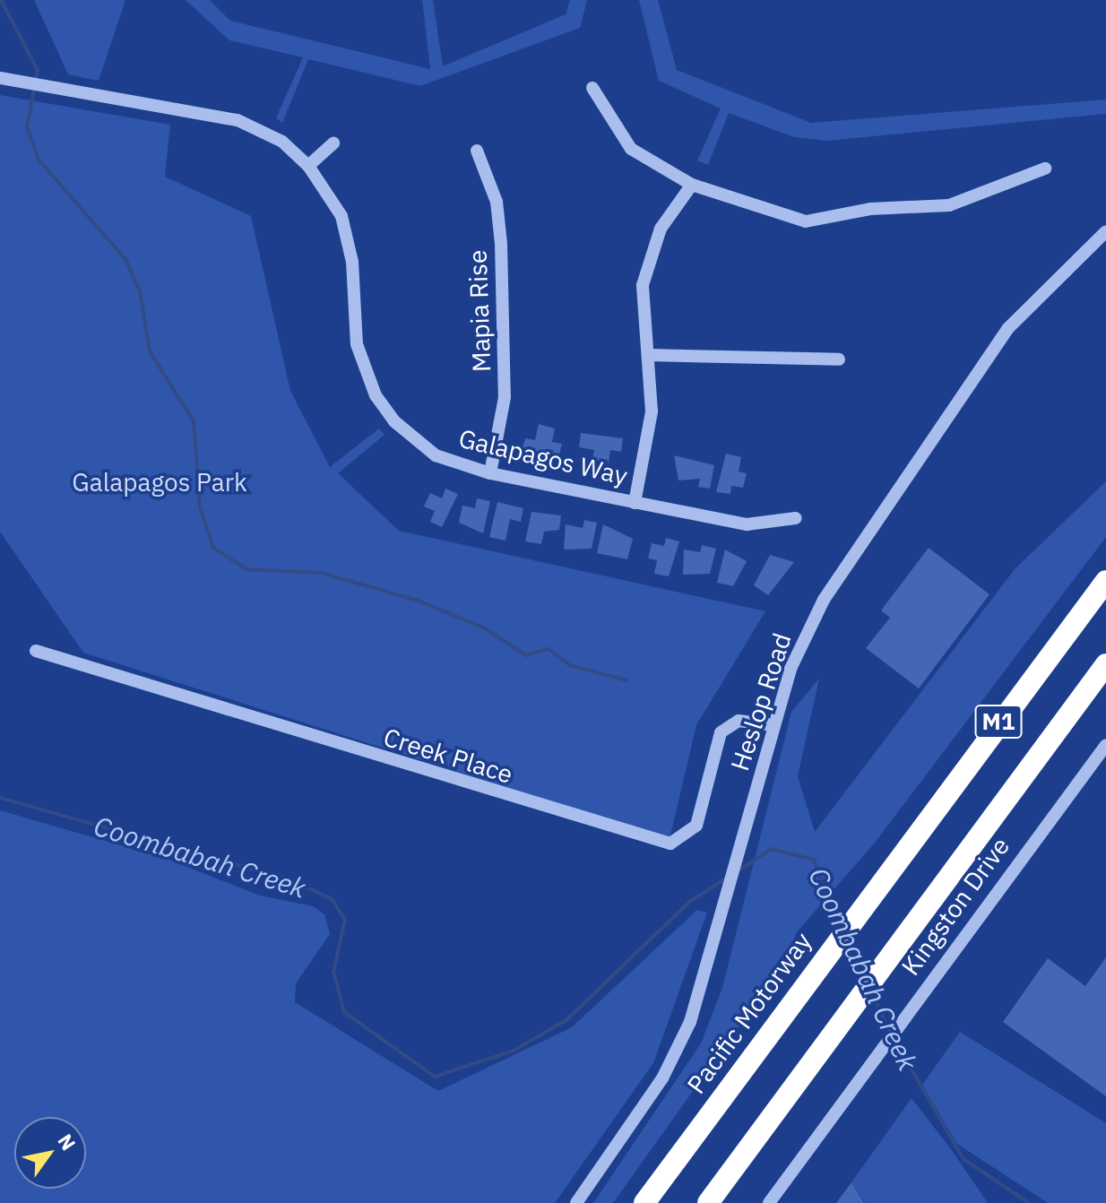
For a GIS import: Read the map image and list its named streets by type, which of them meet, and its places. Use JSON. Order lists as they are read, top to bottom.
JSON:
{
  "streets": {
    "highway": ["M1", "Pacific Motorway"],
    "street": [
      "Mapia Rise",
      "Galapagos Way",
      "Heslop Road",
      "Creek Place",
      "Kingston Drive"
    ]
  },
  "crossings": [
    ["Mapia Rise", "Galapagos Way"],
    ["Heslop Road", "Creek Place"]
  ],
  "water": ["Coombabah Creek"],
  "parks": ["Galapagos Park"],
  "north": "top right"
}
